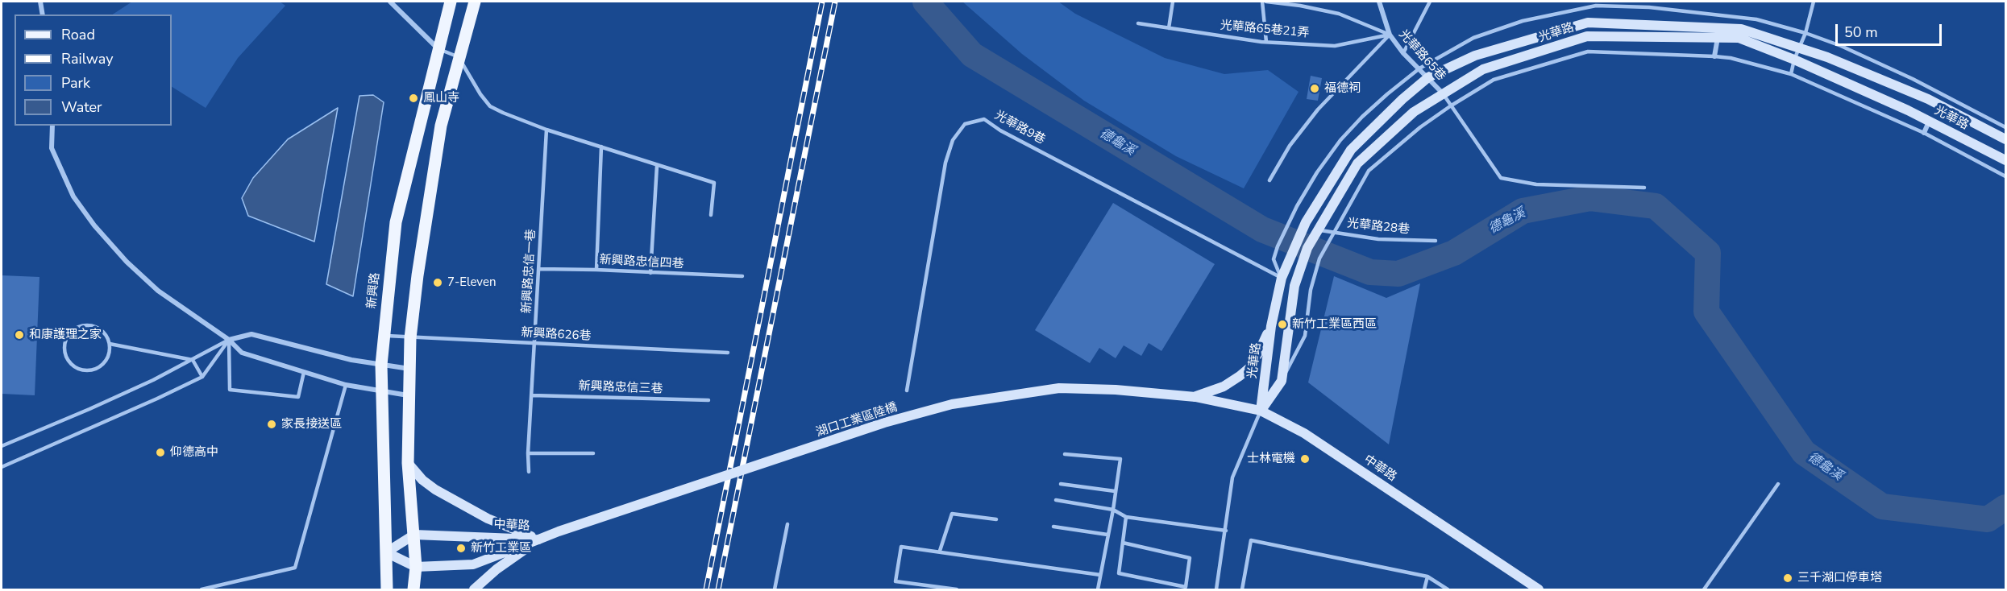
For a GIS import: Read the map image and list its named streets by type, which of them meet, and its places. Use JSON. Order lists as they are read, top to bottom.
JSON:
{
  "streets": {
    "main road": ["新興路"],
    "street": [
      "光華路",
      "光華路65巷",
      "湖口工業區陸橋",
      "中華路"
    ],
    "lane": [
      "光華路65巷21弄",
      "光華路9巷",
      "光華路28巷",
      "新興路忠信四巷",
      "新興路忠信一巷",
      "新興路626巷",
      "新興路忠信三巷"
    ]
  },
  "crossings": [
    ["光華路65巷21弄", "光華路65巷"],
    ["光華路", "光華路65巷"],
    ["光華路", "光華路9巷"],
    ["光華路", "光華路28巷"],
    ["光華路", "中華路"],
    ["新興路忠信四巷", "新興路忠信一巷"],
    ["新興路忠信一巷", "新興路626巷"],
    ["新興路忠信一巷", "新興路忠信三巷"],
    ["新興路", "新興路626巷"],
    ["新興路", "中華路"],
    ["湖口工業區陸橋", "中華路"]
  ],
  "water": ["德龜溪"],
  "places": [
    "福德祠",
    "鳳山寺",
    "7-Eleven",
    "新竹工業區西區",
    "和康護理之家",
    "家長接送區",
    "仰德高中",
    "士林電機",
    "新竹工業區",
    "三千湖口停車塔"
  ],
  "legend": [
    "Road",
    "Railway",
    "Park",
    "Water"
  ],
  "scale_bar": "50 m"
}
